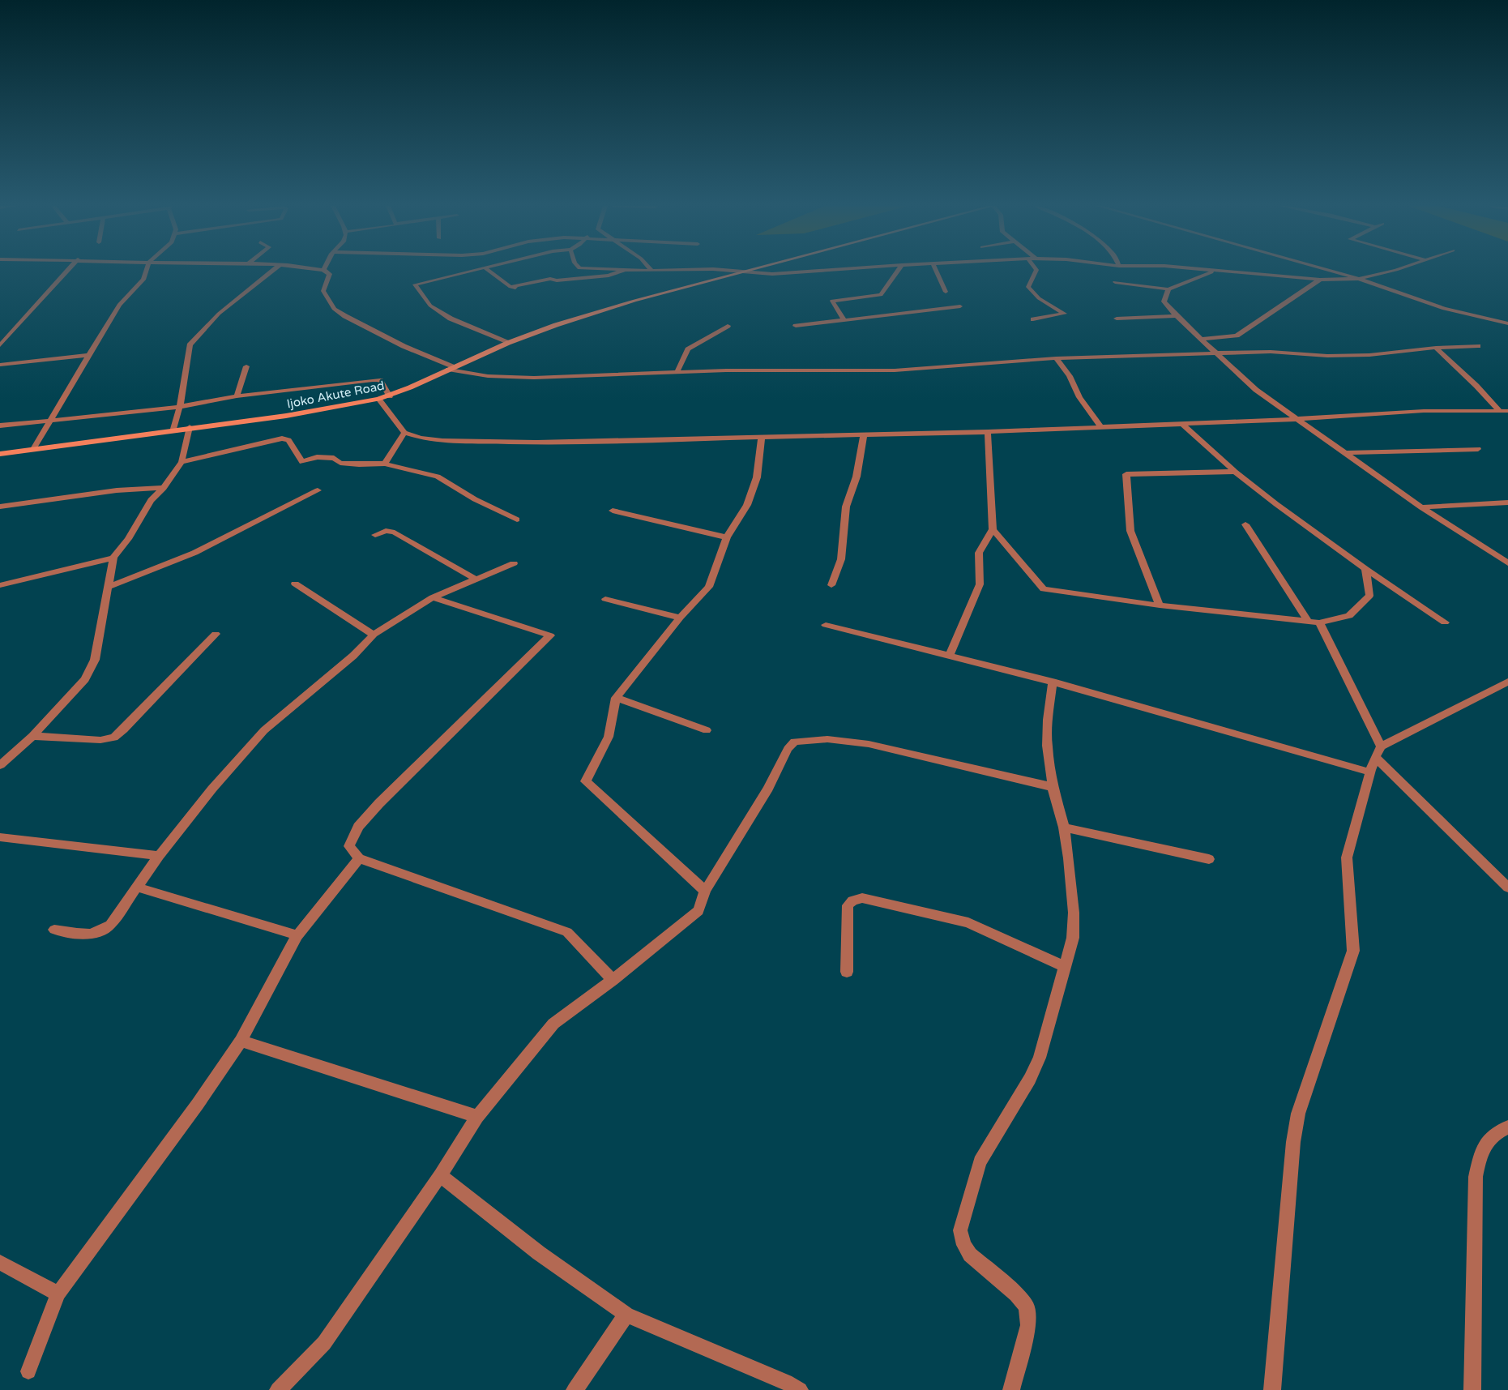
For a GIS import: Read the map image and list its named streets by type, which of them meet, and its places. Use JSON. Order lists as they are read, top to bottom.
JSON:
{
  "streets": {
    "main road": ["Ijoko Akute Road"]
  }
}
